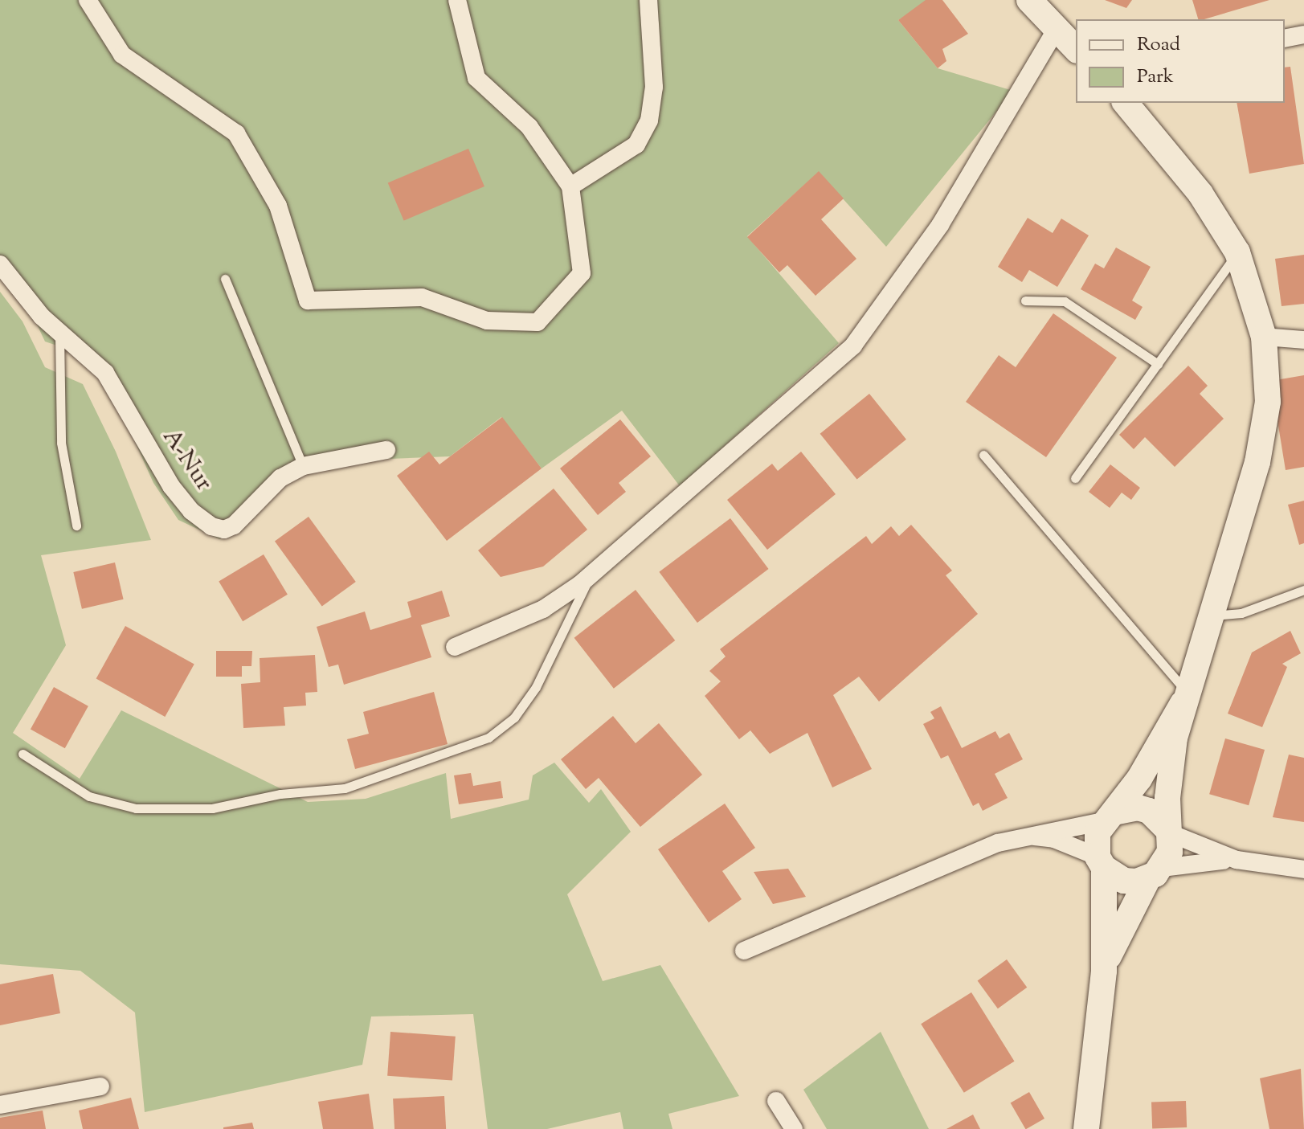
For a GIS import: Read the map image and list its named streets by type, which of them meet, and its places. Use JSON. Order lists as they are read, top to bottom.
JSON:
{
  "streets": {
    "street": ["A-Nur"]
  },
  "legend": ["Road", "Park"]
}
